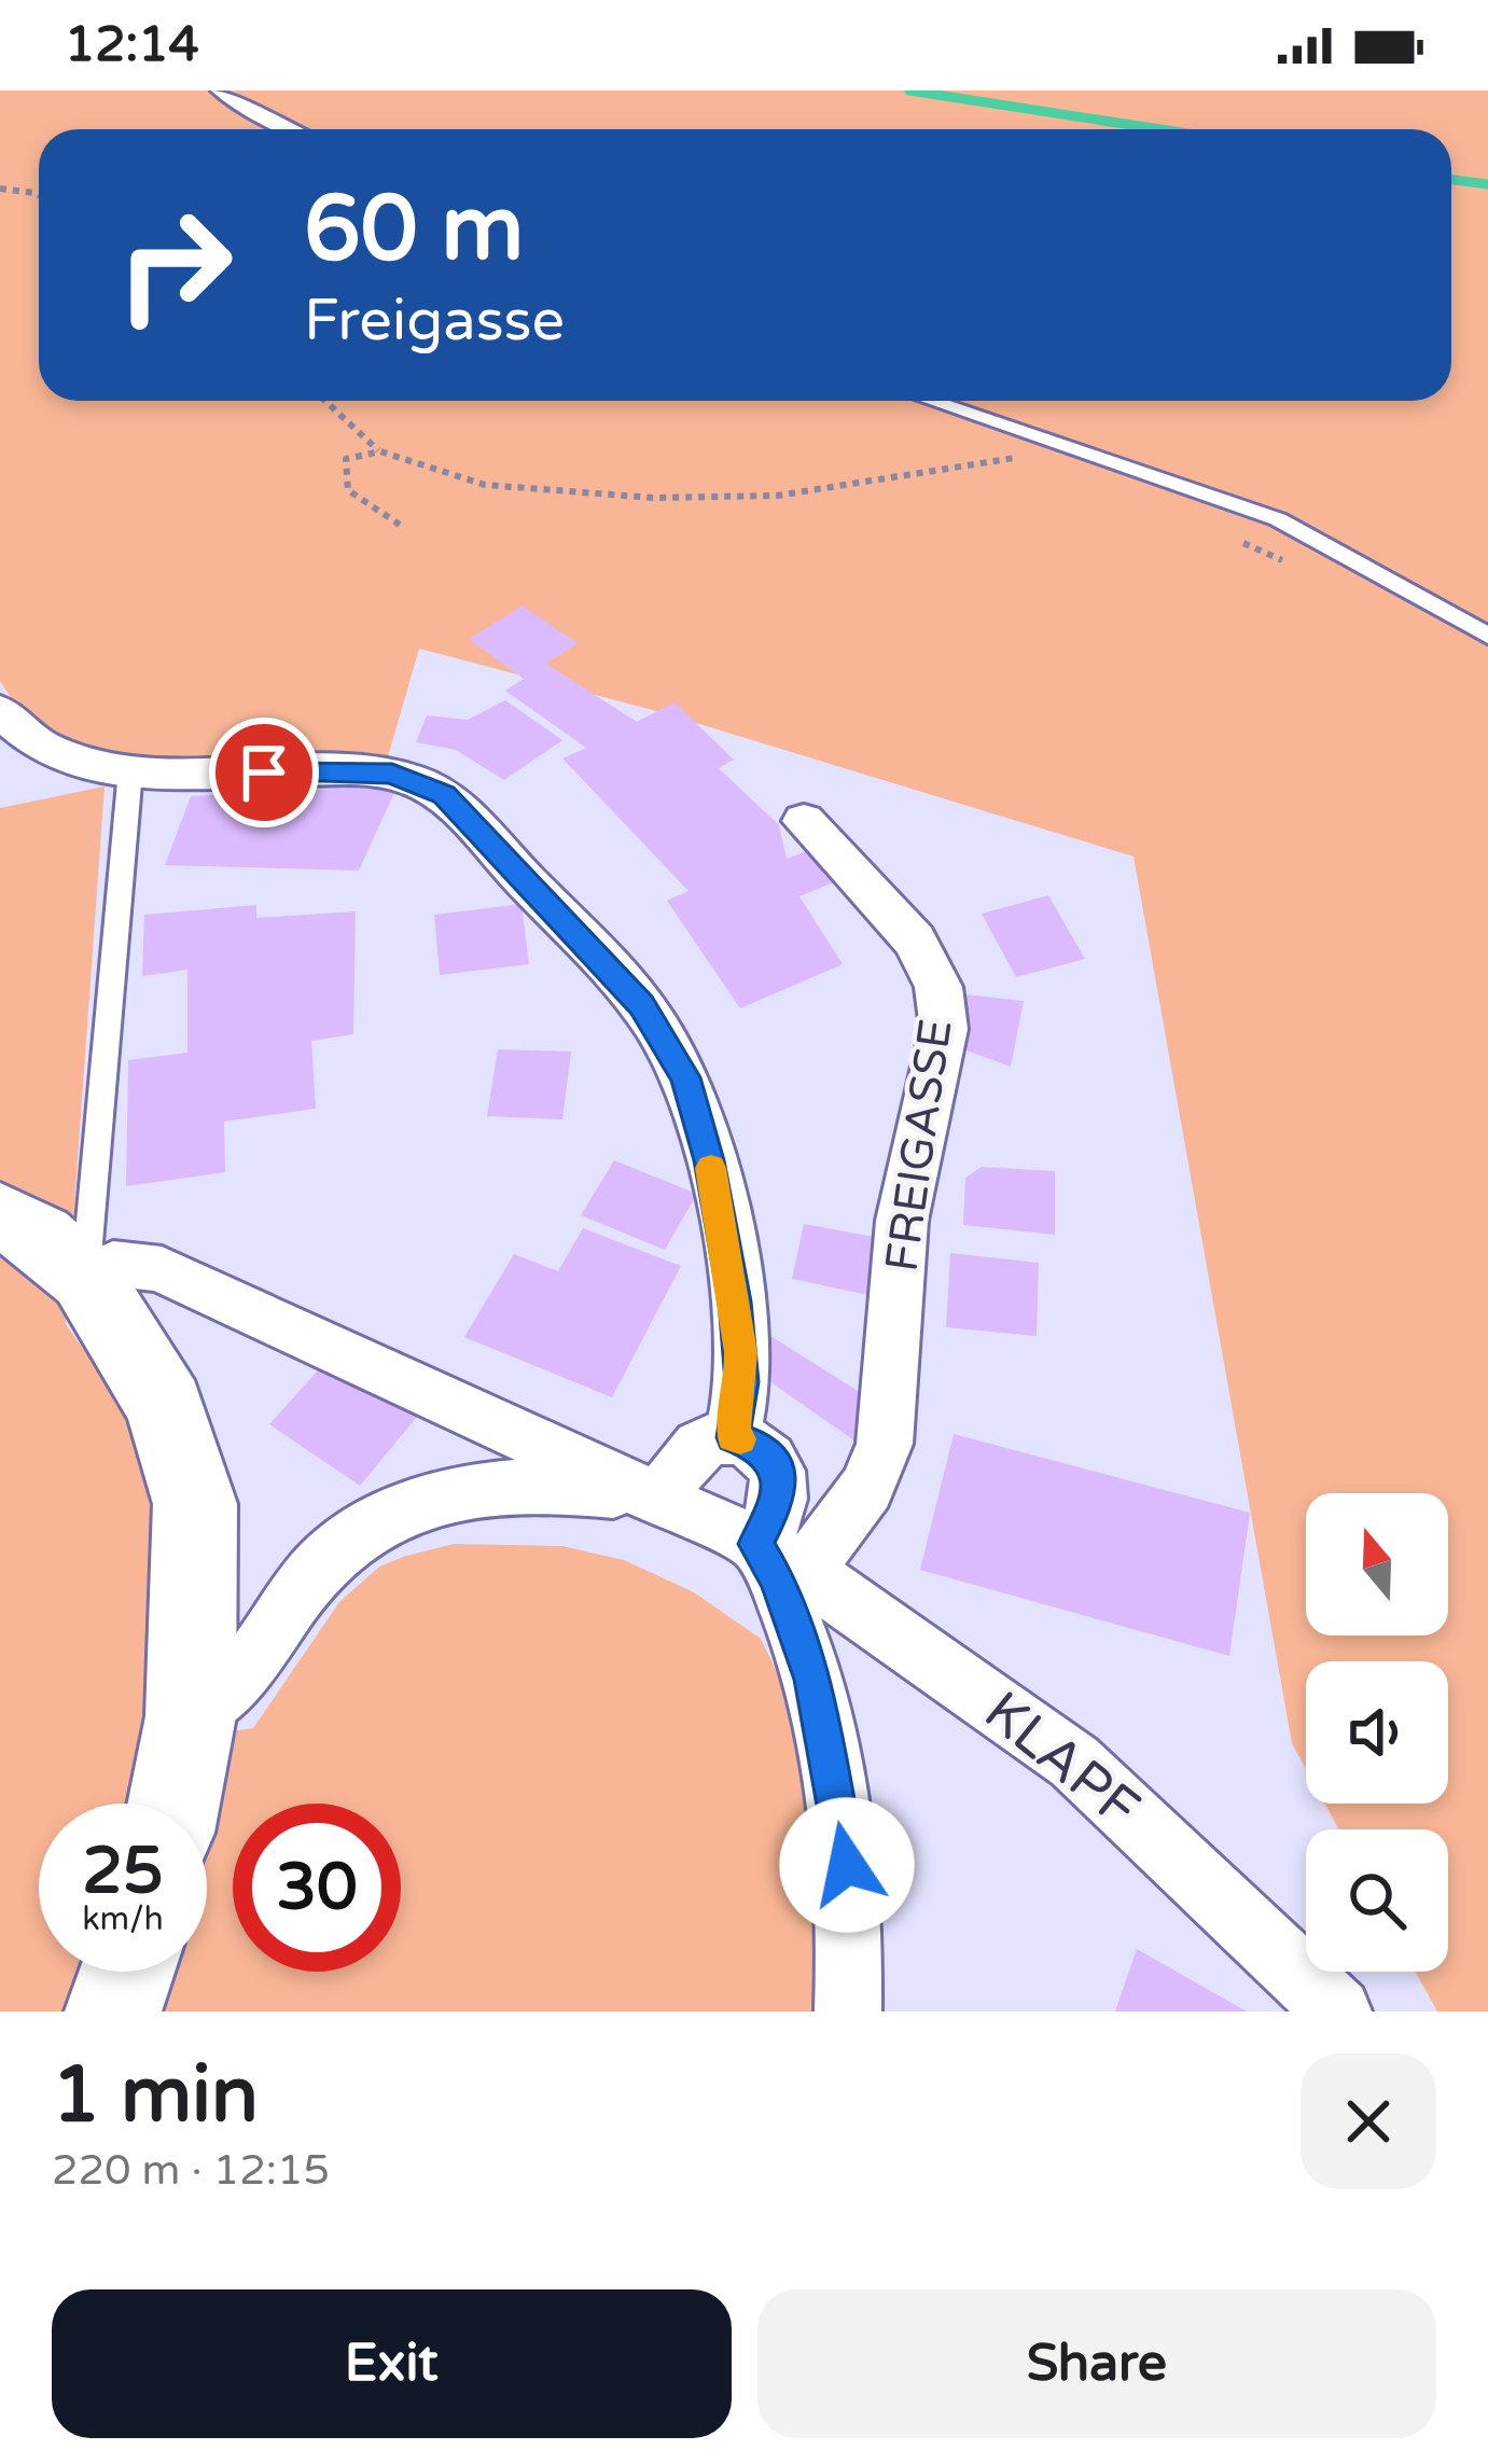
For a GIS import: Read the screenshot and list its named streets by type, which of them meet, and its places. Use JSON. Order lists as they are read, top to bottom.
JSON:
{
  "streets": {
    "street": ["FREIGASSE", "KLAPF"]
  },
  "crossings": [
    ["FREIGASSE", "KLAPF"]
  ],
  "north": "top",
  "page": {
    "status": "12:14",
    "turn": ["60 m", "Freigasse"],
    "speed": "25 km/h",
    "limit": "30",
    "heading": ["1 min", "220 m · 12:15"],
    "buttons": ["Exit", "Share"]
  }
}
